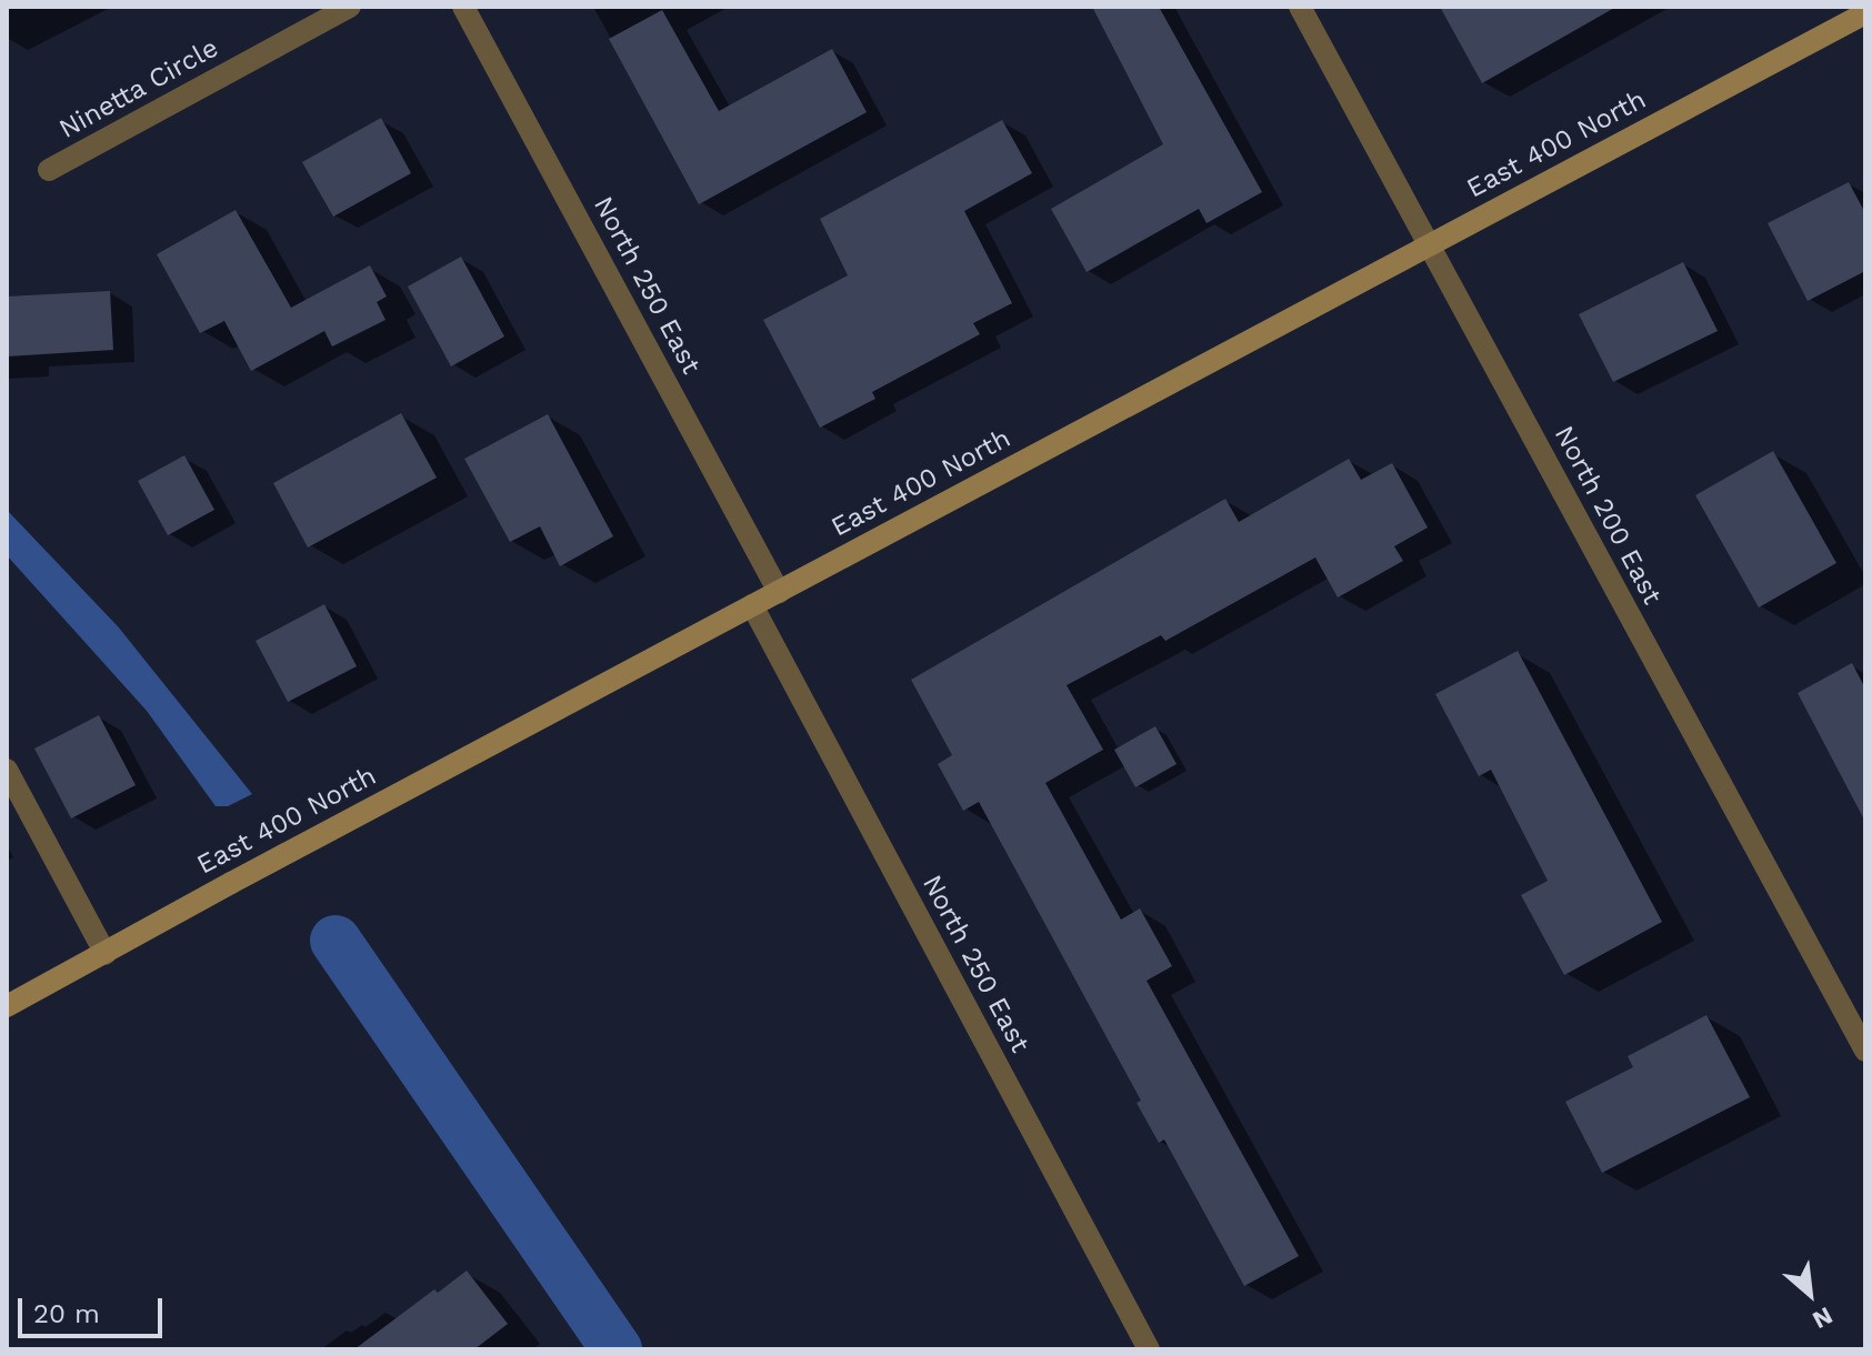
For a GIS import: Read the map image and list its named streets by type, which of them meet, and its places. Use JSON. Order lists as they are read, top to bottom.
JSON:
{
  "streets": {
    "main road": ["East 400 North"],
    "street": ["Ninetta Circle", "North 250 East", "North 200 East"]
  },
  "crossings": [
    ["East 400 North", "North 250 East"],
    ["East 400 North", "North 200 East"]
  ],
  "scale_bar": "20 m",
  "north": "bottom right"
}
